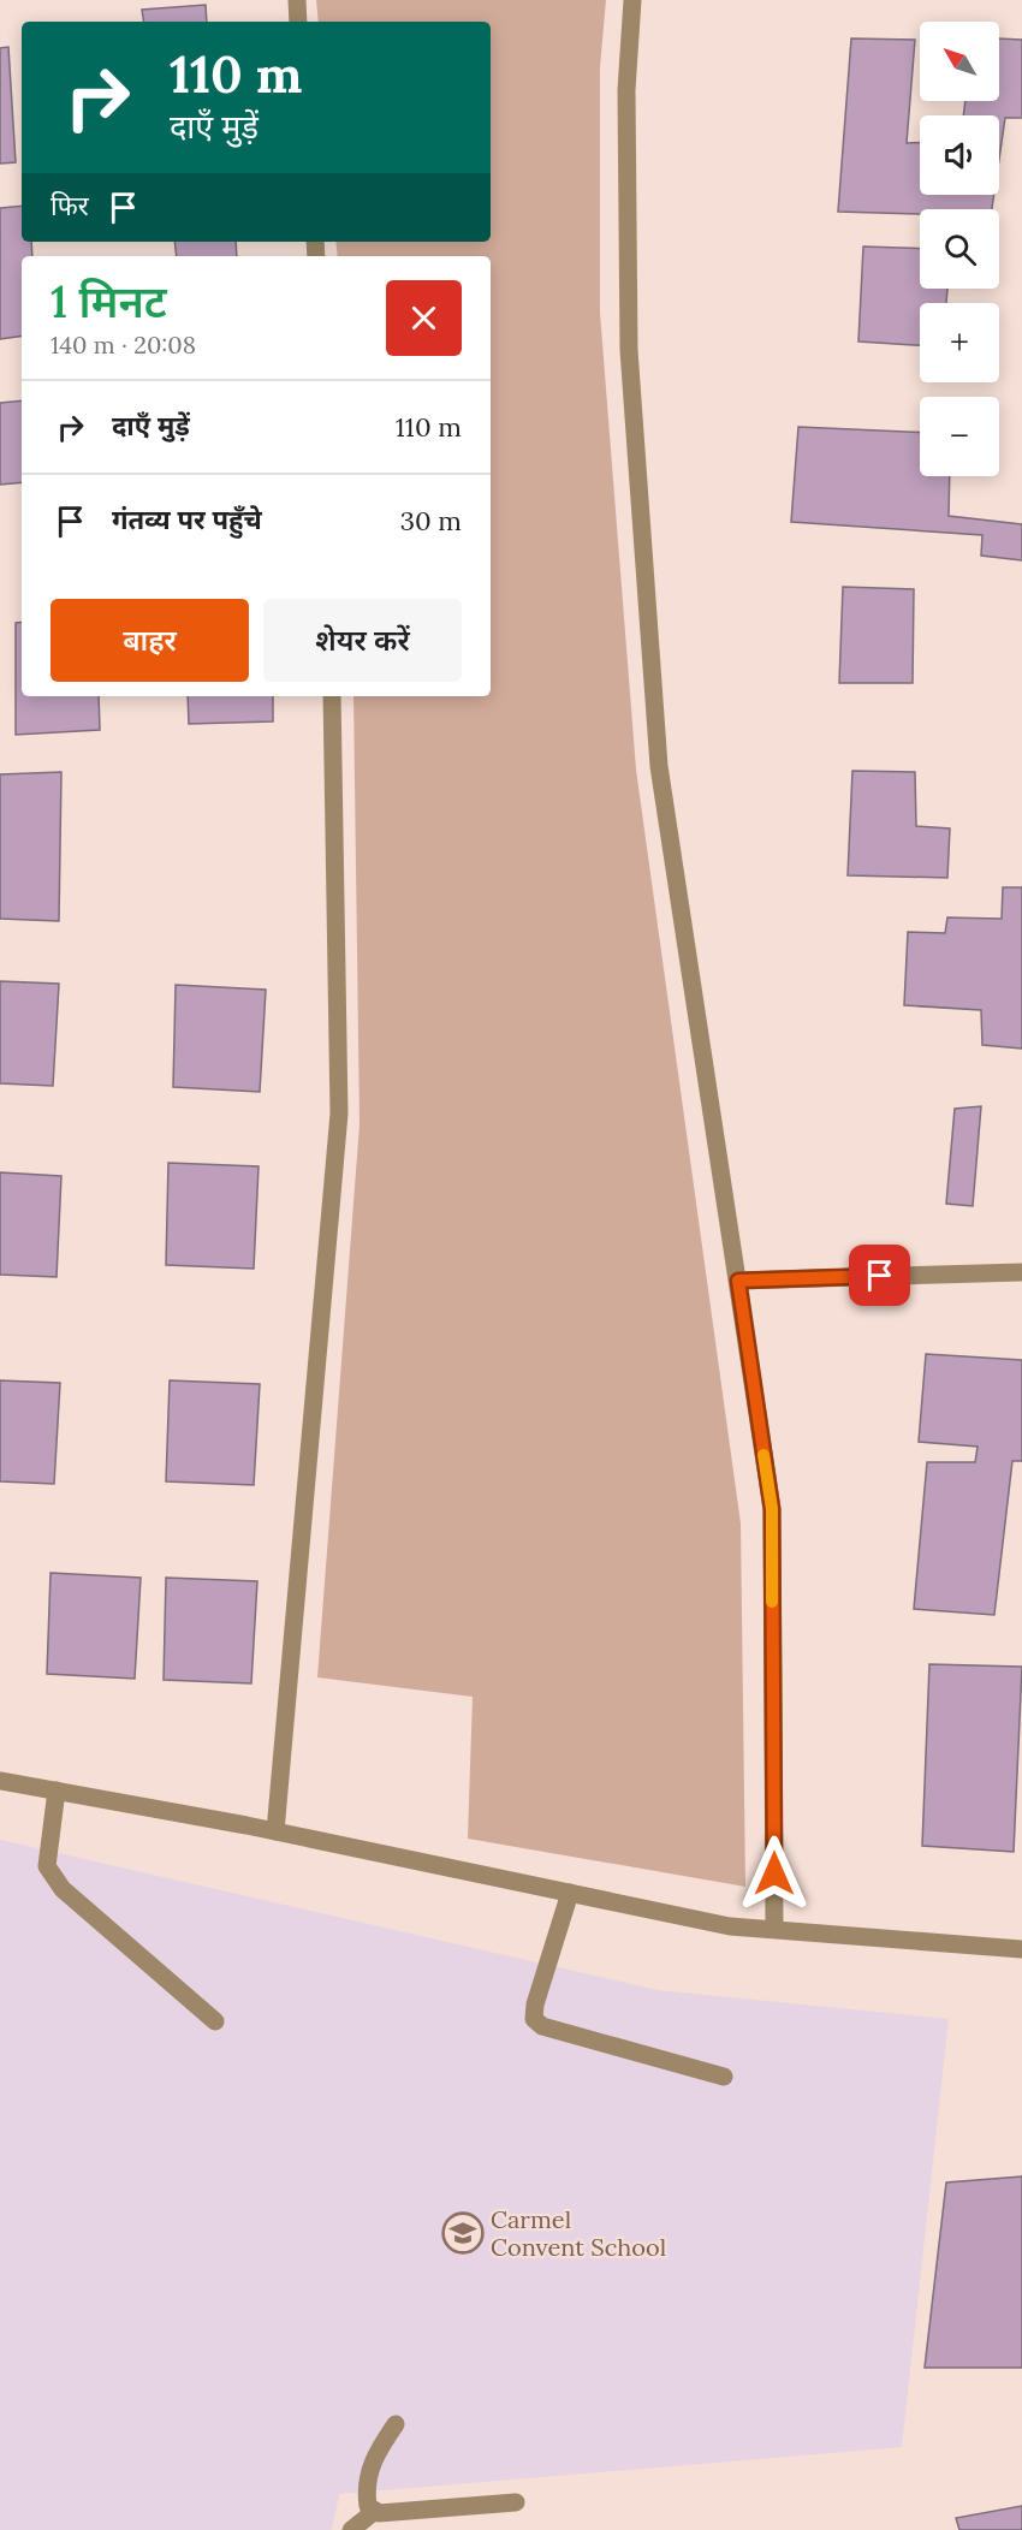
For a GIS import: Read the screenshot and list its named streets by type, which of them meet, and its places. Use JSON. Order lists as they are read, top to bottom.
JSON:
{
  "places": {
    "school or university": ["Carmel Convent School"]
  },
  "north": "top left",
  "page": {
    "map_buttons": ["+", "−"],
    "turn": ["110 m", "दाएँ मुड़ें"],
    "then": "फिर",
    "heading": ["1 मिनट", "140 m · 20:08"],
    "list": [
      {
        "name": "दाएँ मुड़ें",
        "value": "110 m"
      },
      {
        "name": "गंतव्य पर पहुँचे",
        "value": "30 m"
      }
    ],
    "buttons": ["बाहर", "शेयर करें"]
  }
}
